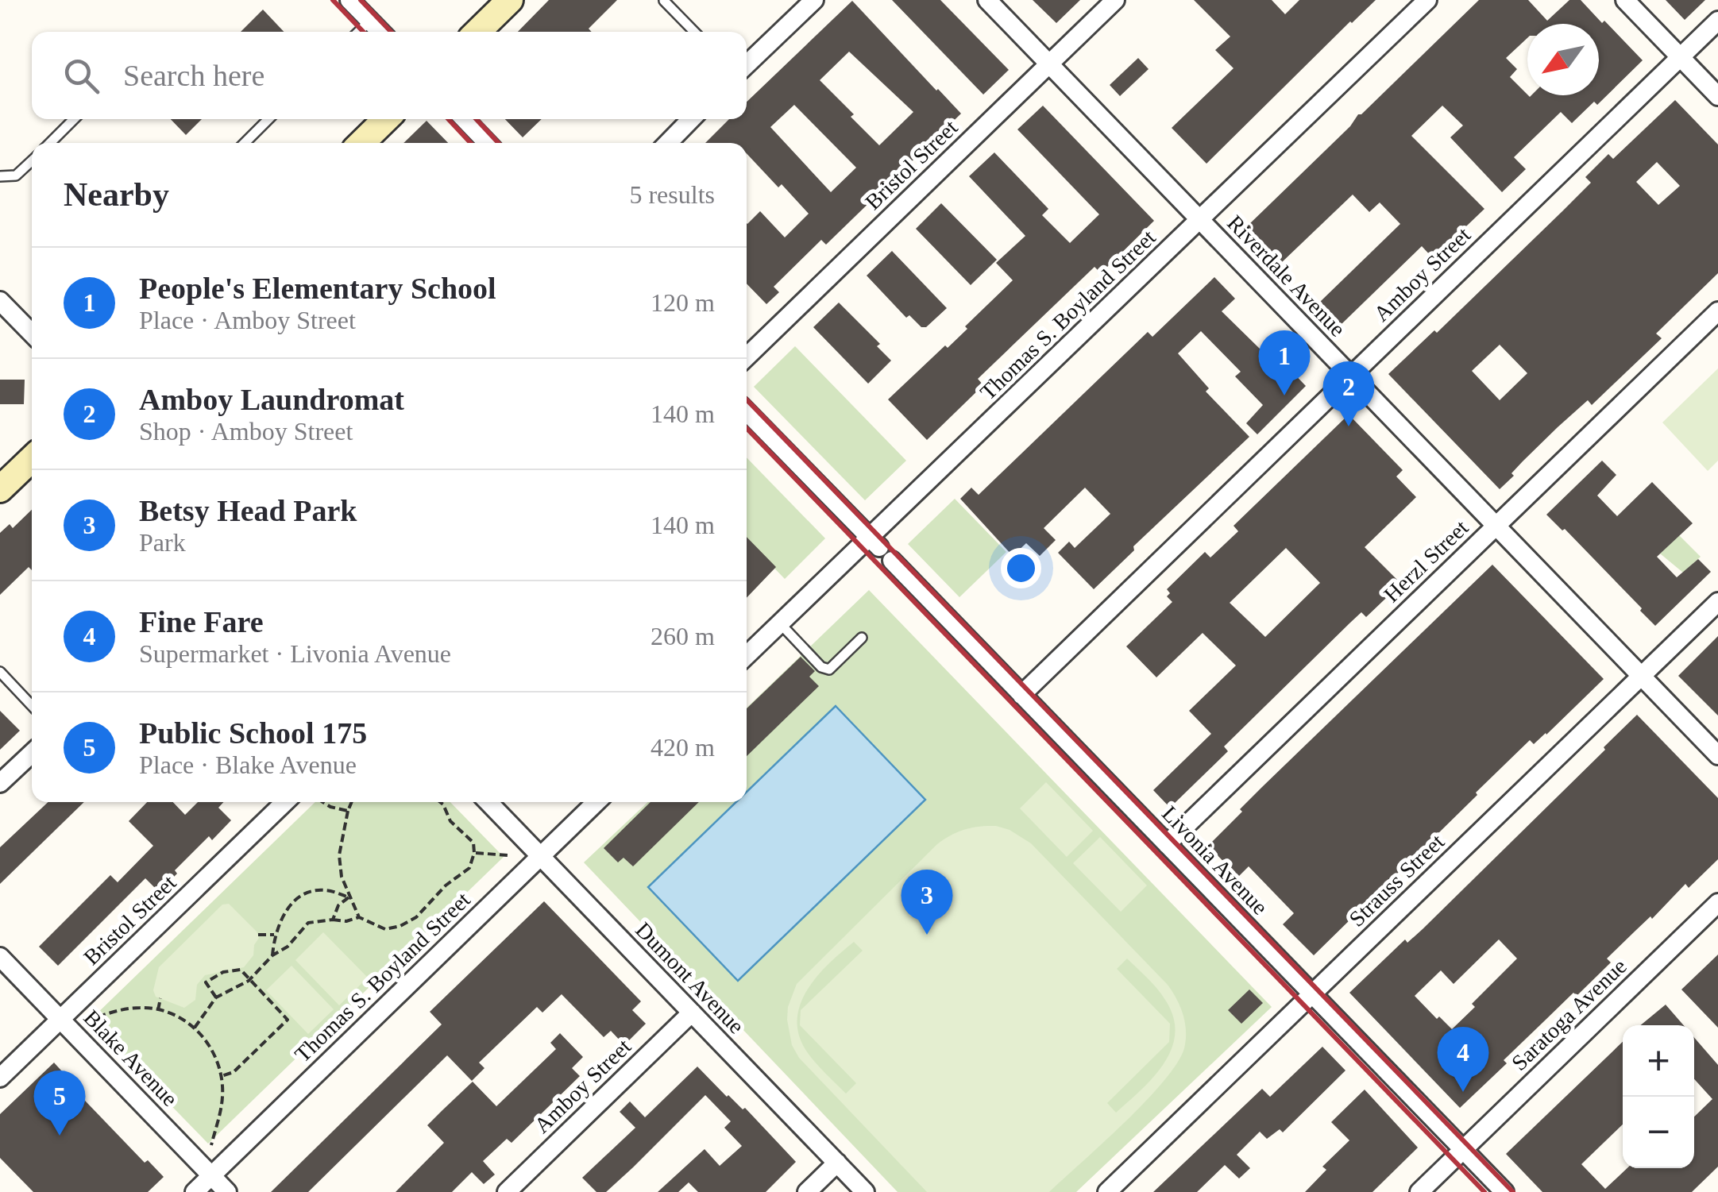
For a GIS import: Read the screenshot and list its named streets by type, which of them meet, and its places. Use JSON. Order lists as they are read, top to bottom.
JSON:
{
  "streets": {
    "street": [
      "Bristol Street",
      "Amboy Street",
      "Riverdale Avenue",
      "Thomas S. Boyland Street",
      "Herzl Street",
      "Livonia Avenue",
      "Strauss Street",
      "Dumont Avenue",
      "Saratoga Avenue",
      "Blake Avenue"
    ]
  },
  "crossings": [
    ["Bristol Street", "Riverdale Avenue"],
    ["Bristol Street", "Blake Avenue"],
    ["Amboy Street", "Riverdale Avenue"],
    ["Amboy Street", "Livonia Avenue"],
    ["Amboy Street", "Dumont Avenue"],
    ["Riverdale Avenue", "Thomas S. Boyland Street"],
    ["Riverdale Avenue", "Herzl Street"],
    ["Riverdale Avenue", "Strauss Street"],
    ["Thomas S. Boyland Street", "Livonia Avenue"],
    ["Thomas S. Boyland Street", "Dumont Avenue"],
    ["Thomas S. Boyland Street", "Blake Avenue"],
    ["Herzl Street", "Livonia Avenue"],
    ["Livonia Avenue", "Strauss Street"],
    ["Livonia Avenue", "Saratoga Avenue"]
  ],
  "north": "bottom left",
  "page": {
    "search": "Search here",
    "heading": ["Nearby", "5 results"],
    "list": [
      {
        "mark": "1",
        "name": "People's Elementary School",
        "note": "Place · Amboy Street",
        "value": "120 m"
      },
      {
        "mark": "2",
        "name": "Amboy Laundromat",
        "note": "Shop · Amboy Street",
        "value": "140 m"
      },
      {
        "mark": "3",
        "name": "Betsy Head Park",
        "note": "Park",
        "value": "140 m"
      },
      {
        "mark": "4",
        "name": "Fine Fare",
        "note": "Supermarket · Livonia Avenue",
        "value": "260 m"
      },
      {
        "mark": "5",
        "name": "Public School 175",
        "note": "Place · Blake Avenue",
        "value": "420 m"
      }
    ],
    "pins": [
      "1",
      "2",
      "3",
      "4",
      "5"
    ],
    "map_buttons": ["+", "−"]
  }
}
